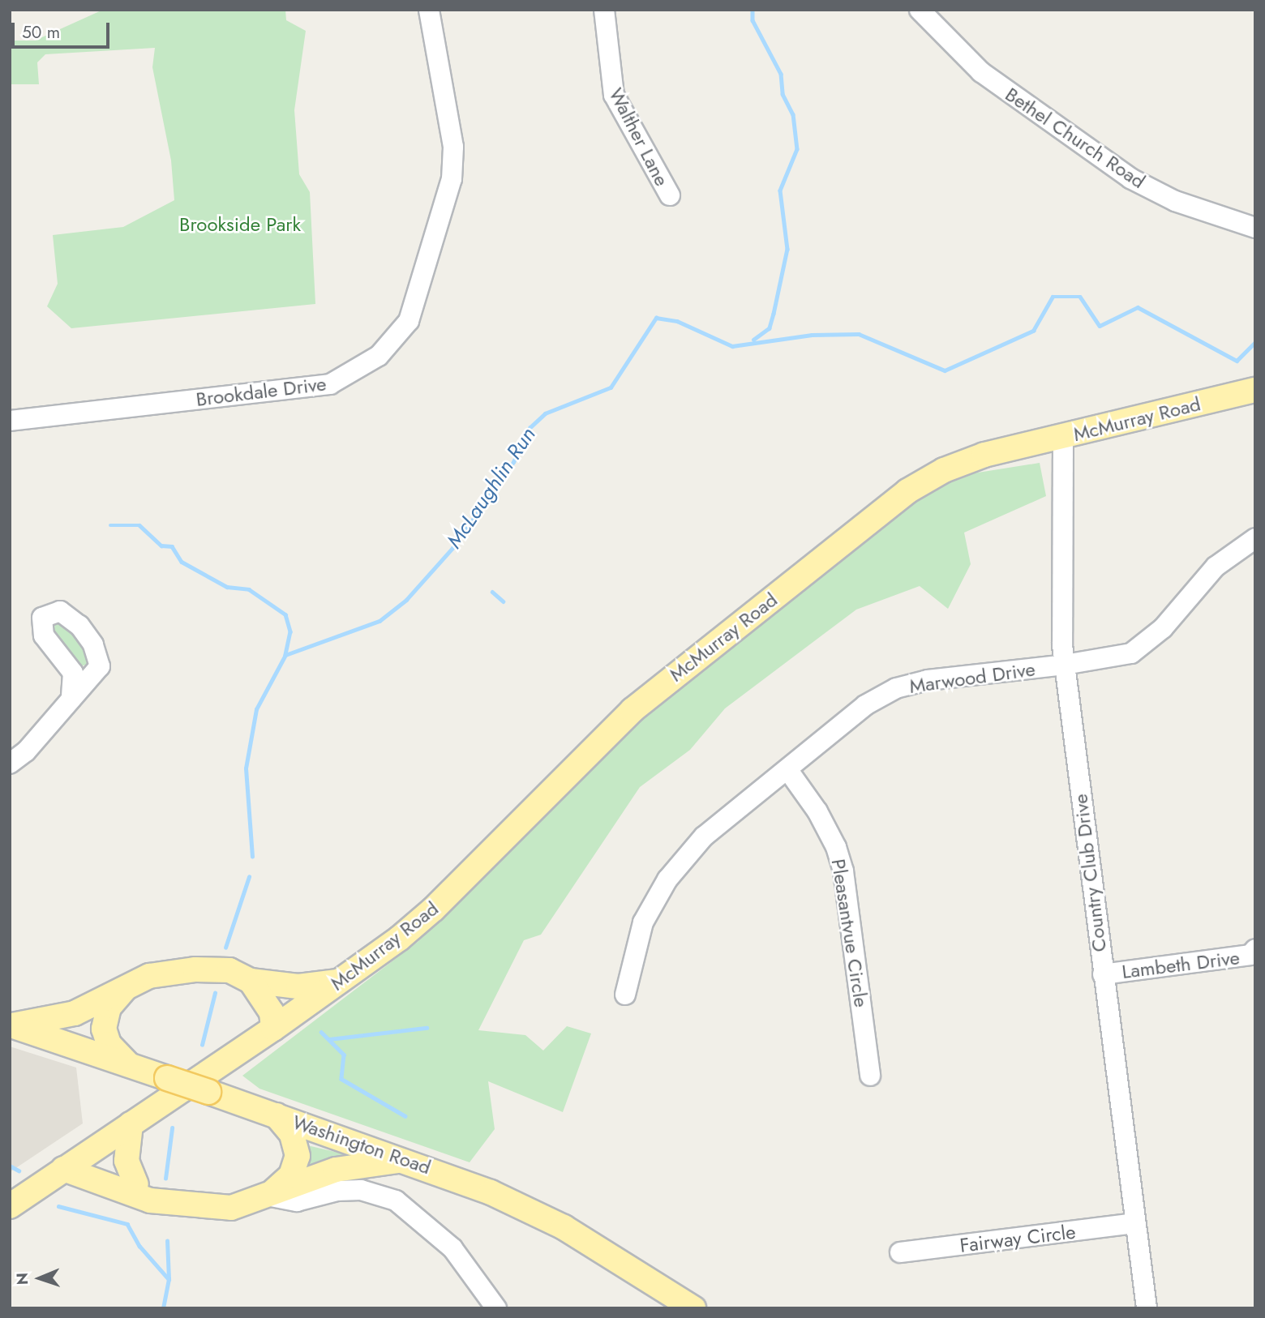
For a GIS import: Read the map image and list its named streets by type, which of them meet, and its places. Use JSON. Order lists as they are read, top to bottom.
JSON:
{
  "streets": {
    "main road": ["McMurray Road", "Washington Road"],
    "street": [
      "Walther Lane",
      "Bethel Church Road",
      "Brookdale Drive",
      "Marwood Drive",
      "Country Club Drive",
      "Pleasantvue Circle",
      "Lambeth Drive",
      "Fairway Circle"
    ]
  },
  "crossings": [
    ["McMurray Road", "Country Club Drive"],
    ["Marwood Drive", "Country Club Drive"],
    ["Marwood Drive", "Pleasantvue Circle"],
    ["Country Club Drive", "Lambeth Drive"],
    ["Country Club Drive", "Fairway Circle"]
  ],
  "water": ["McLaughlin Run"],
  "parks": ["Brookside Park"],
  "scale_bar": "50 m",
  "north": "left"
}
